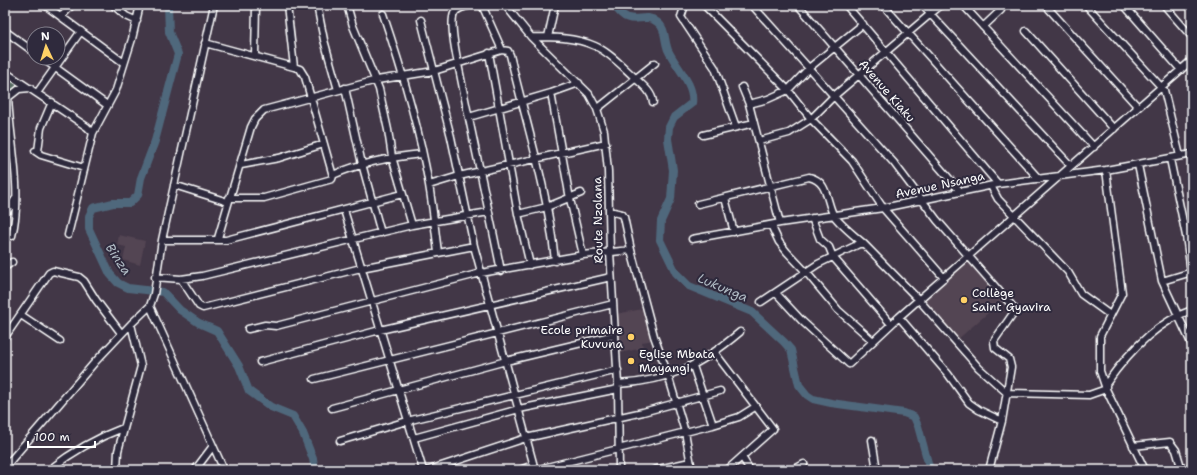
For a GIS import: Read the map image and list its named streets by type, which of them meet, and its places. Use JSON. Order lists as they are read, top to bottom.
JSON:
{
  "streets": {
    "street": ["Avenue Kiaku", "Avenue Nsanga", "Route Nzolana"]
  },
  "crossings": [
    ["Avenue Kiaku", "Avenue Nsanga"]
  ],
  "water": ["Binza", "Lukunga"],
  "places": ["Collège Saint Gyavira", "Ecole primaire Kuvuna", "Eglise Mbata Mayangi"],
  "scale_bar": "100 m",
  "north": "top"
}
